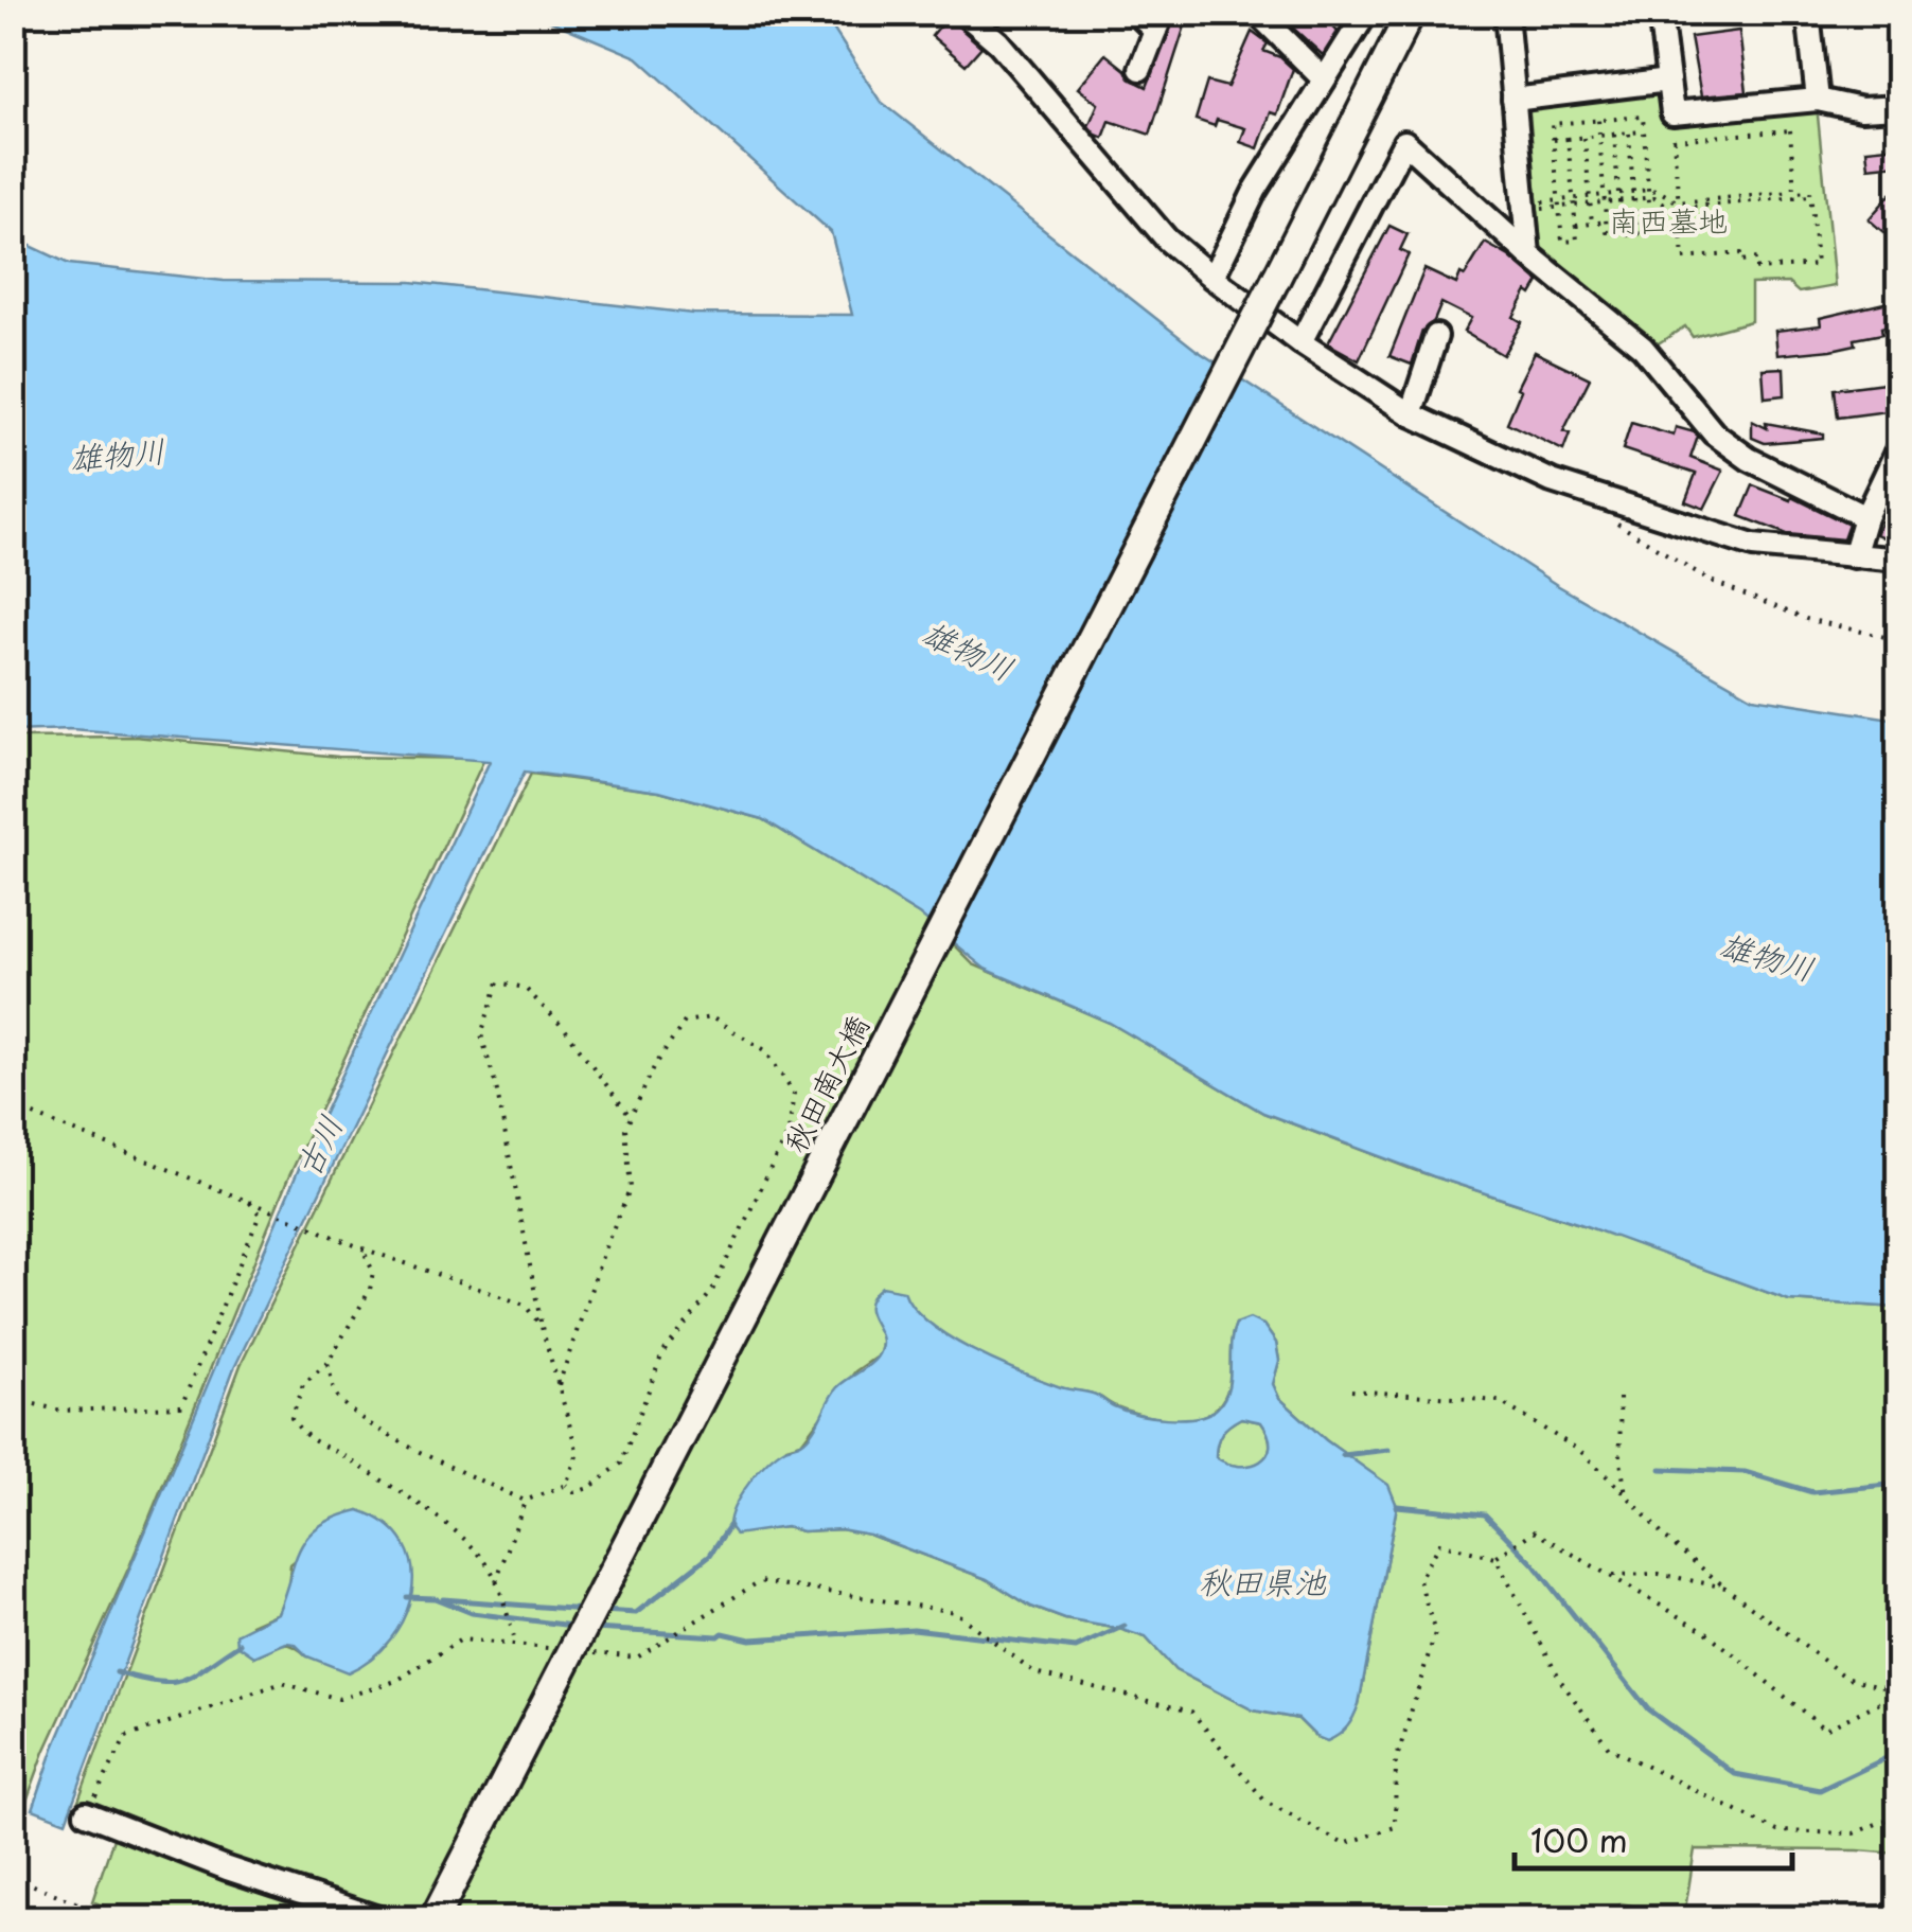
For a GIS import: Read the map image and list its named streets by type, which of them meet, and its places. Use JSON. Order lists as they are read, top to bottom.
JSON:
{
  "streets": {
    "street": ["秋田南大橋"]
  },
  "water": ["雄物川", "古川", "秋田県池"],
  "parks": ["南西墓地"],
  "scale_bar": "100 m"
}
